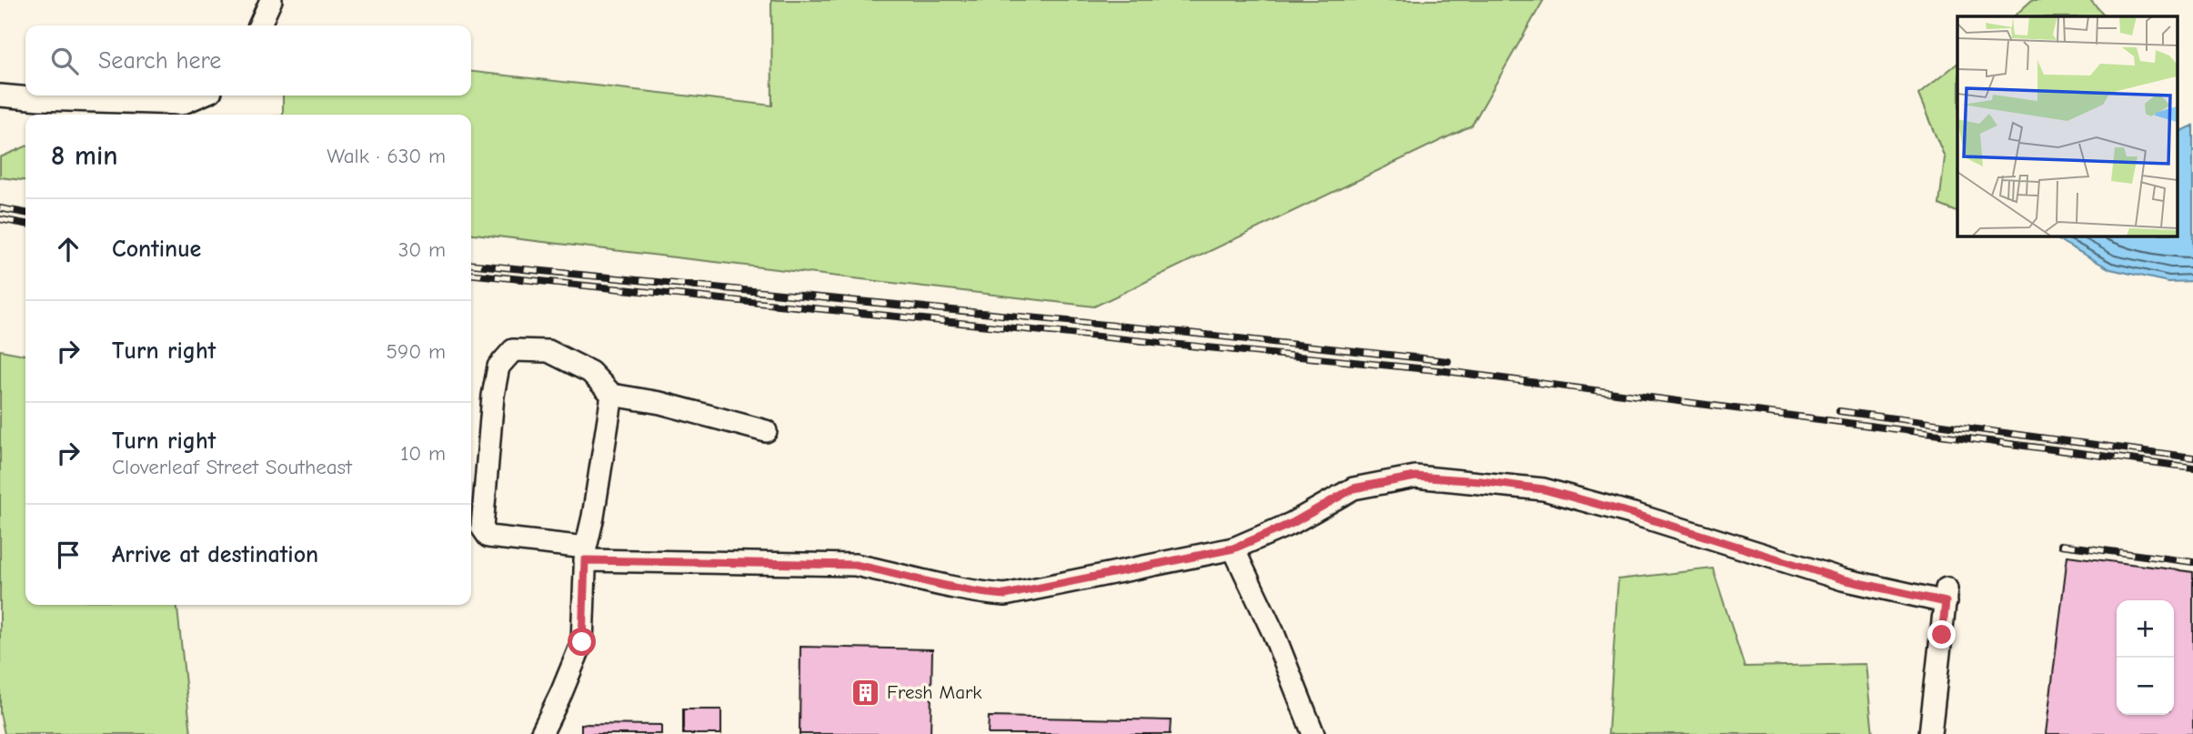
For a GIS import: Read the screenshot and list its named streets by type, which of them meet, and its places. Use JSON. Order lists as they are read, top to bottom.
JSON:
{
  "places": {
    "building": ["Fresh Mark"]
  },
  "page": {
    "search": "Search here",
    "heading": ["8 min", "Walk · 630 m"],
    "list": [
      ["Continue", "30 m"],
      ["Turn right", "590 m"],
      ["Turn right", "Cloverleaf Street Southeast", "10 m"],
      "Arrive at destination"
    ],
    "map_buttons": ["+", "−"]
  }
}
